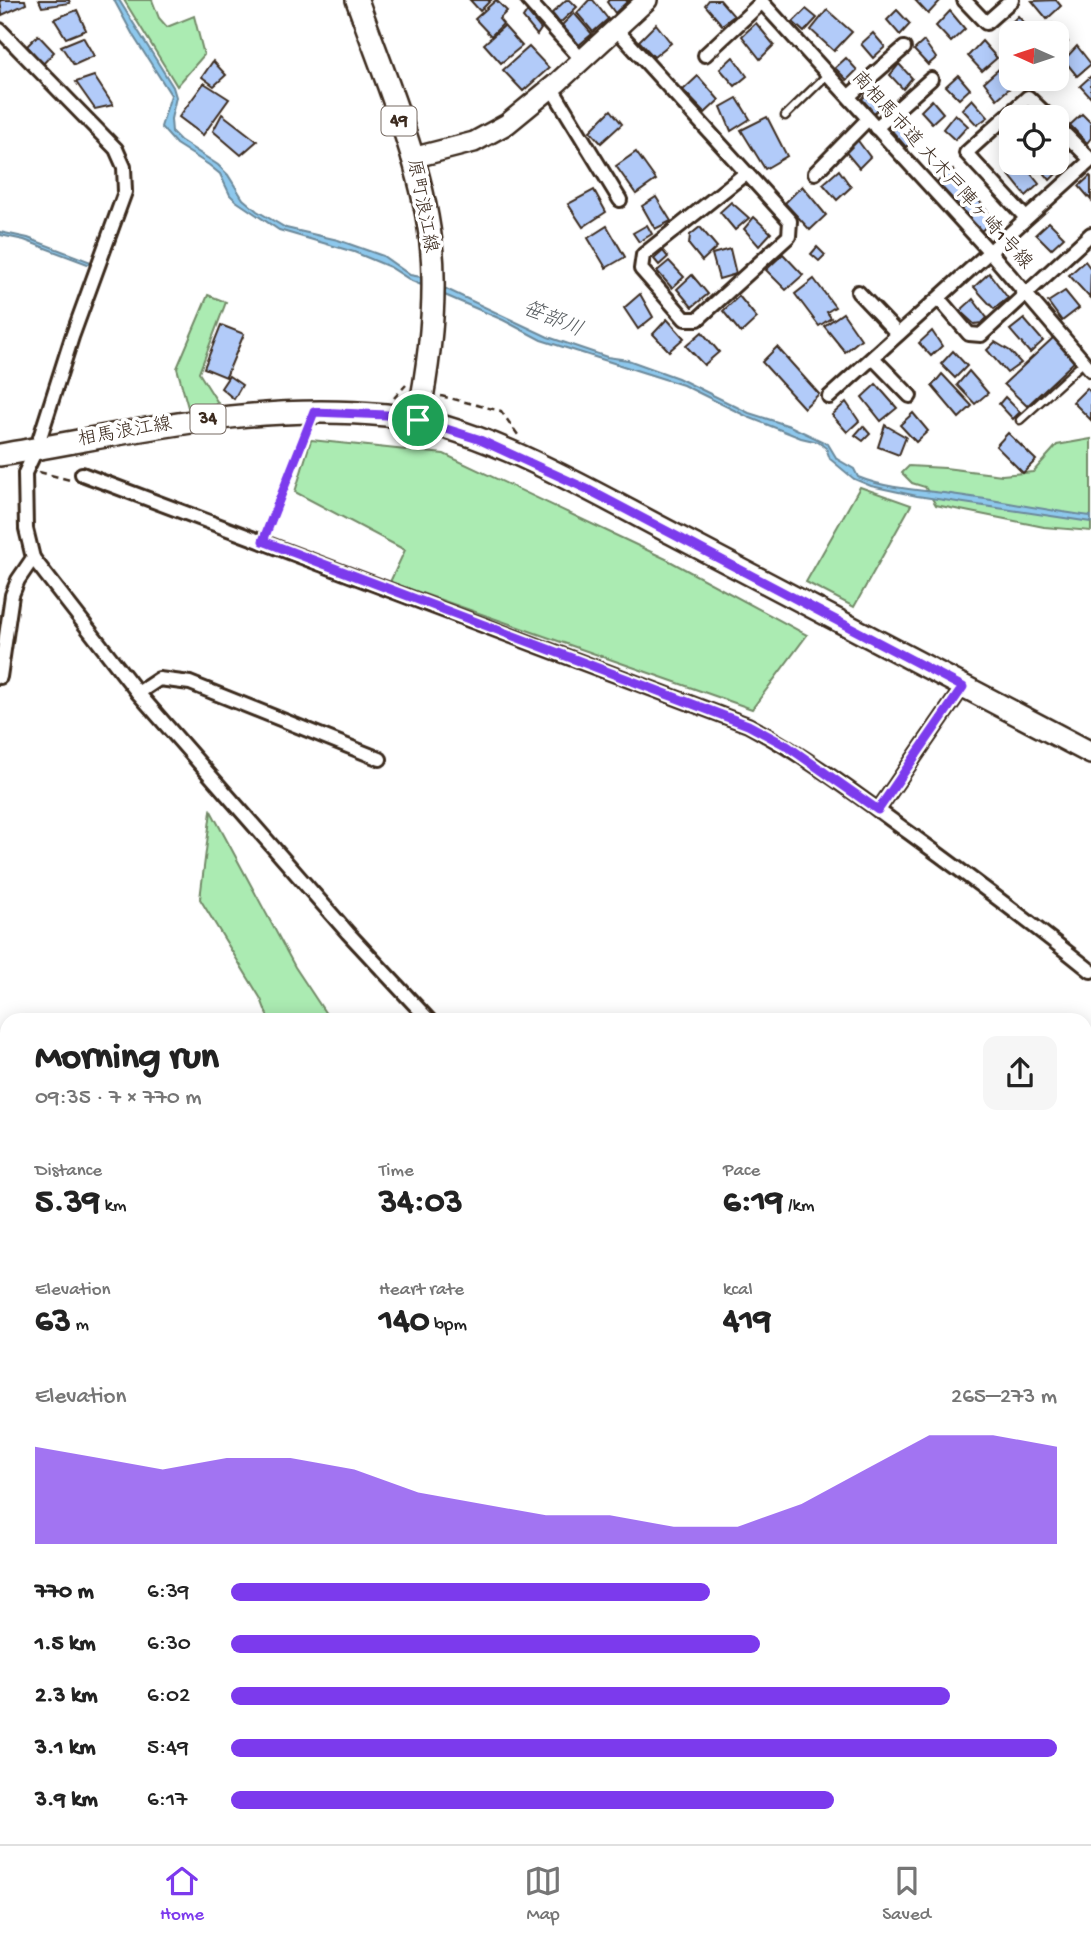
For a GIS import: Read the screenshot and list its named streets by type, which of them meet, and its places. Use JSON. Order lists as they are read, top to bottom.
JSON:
{
  "streets": {
    "main road": [
      "49",
      "原町浪江線",
      "34",
      "相馬浪江線"
    ],
    "street": ["南相馬市道 大木戸陣ヶ崎1号線"]
  },
  "crossings": [
    ["原町浪江線", "34"],
    ["原町浪江線", "相馬浪江線"],
    ["34", "相馬浪江線"]
  ],
  "water": ["笹部川"],
  "north": "left",
  "page": {
    "heading": ["Morning run", "09:35 · 7 × 770 m"],
    "stats": [
      ["Distance", "5.39 km"],
      ["Time", "34:03"],
      ["Pace", "6:19 /km"],
      ["Elevation", "63 m"],
      ["Heart rate", "140 bpm"],
      ["kcal", "419"]
    ],
    "chart": ["Elevation", "265–273 m"],
    "list": [
      {
        "name": "770 m",
        "note": "6:39"
      },
      {
        "name": "1.5 km",
        "note": "6:30"
      },
      {
        "name": "2.3 km",
        "note": "6:02"
      },
      {
        "name": "3.1 km",
        "note": "5:49"
      },
      {
        "name": "3.9 km",
        "note": "6:17"
      }
    ],
    "tabs": ["Home", "Map", "Saved"]
  }
}
